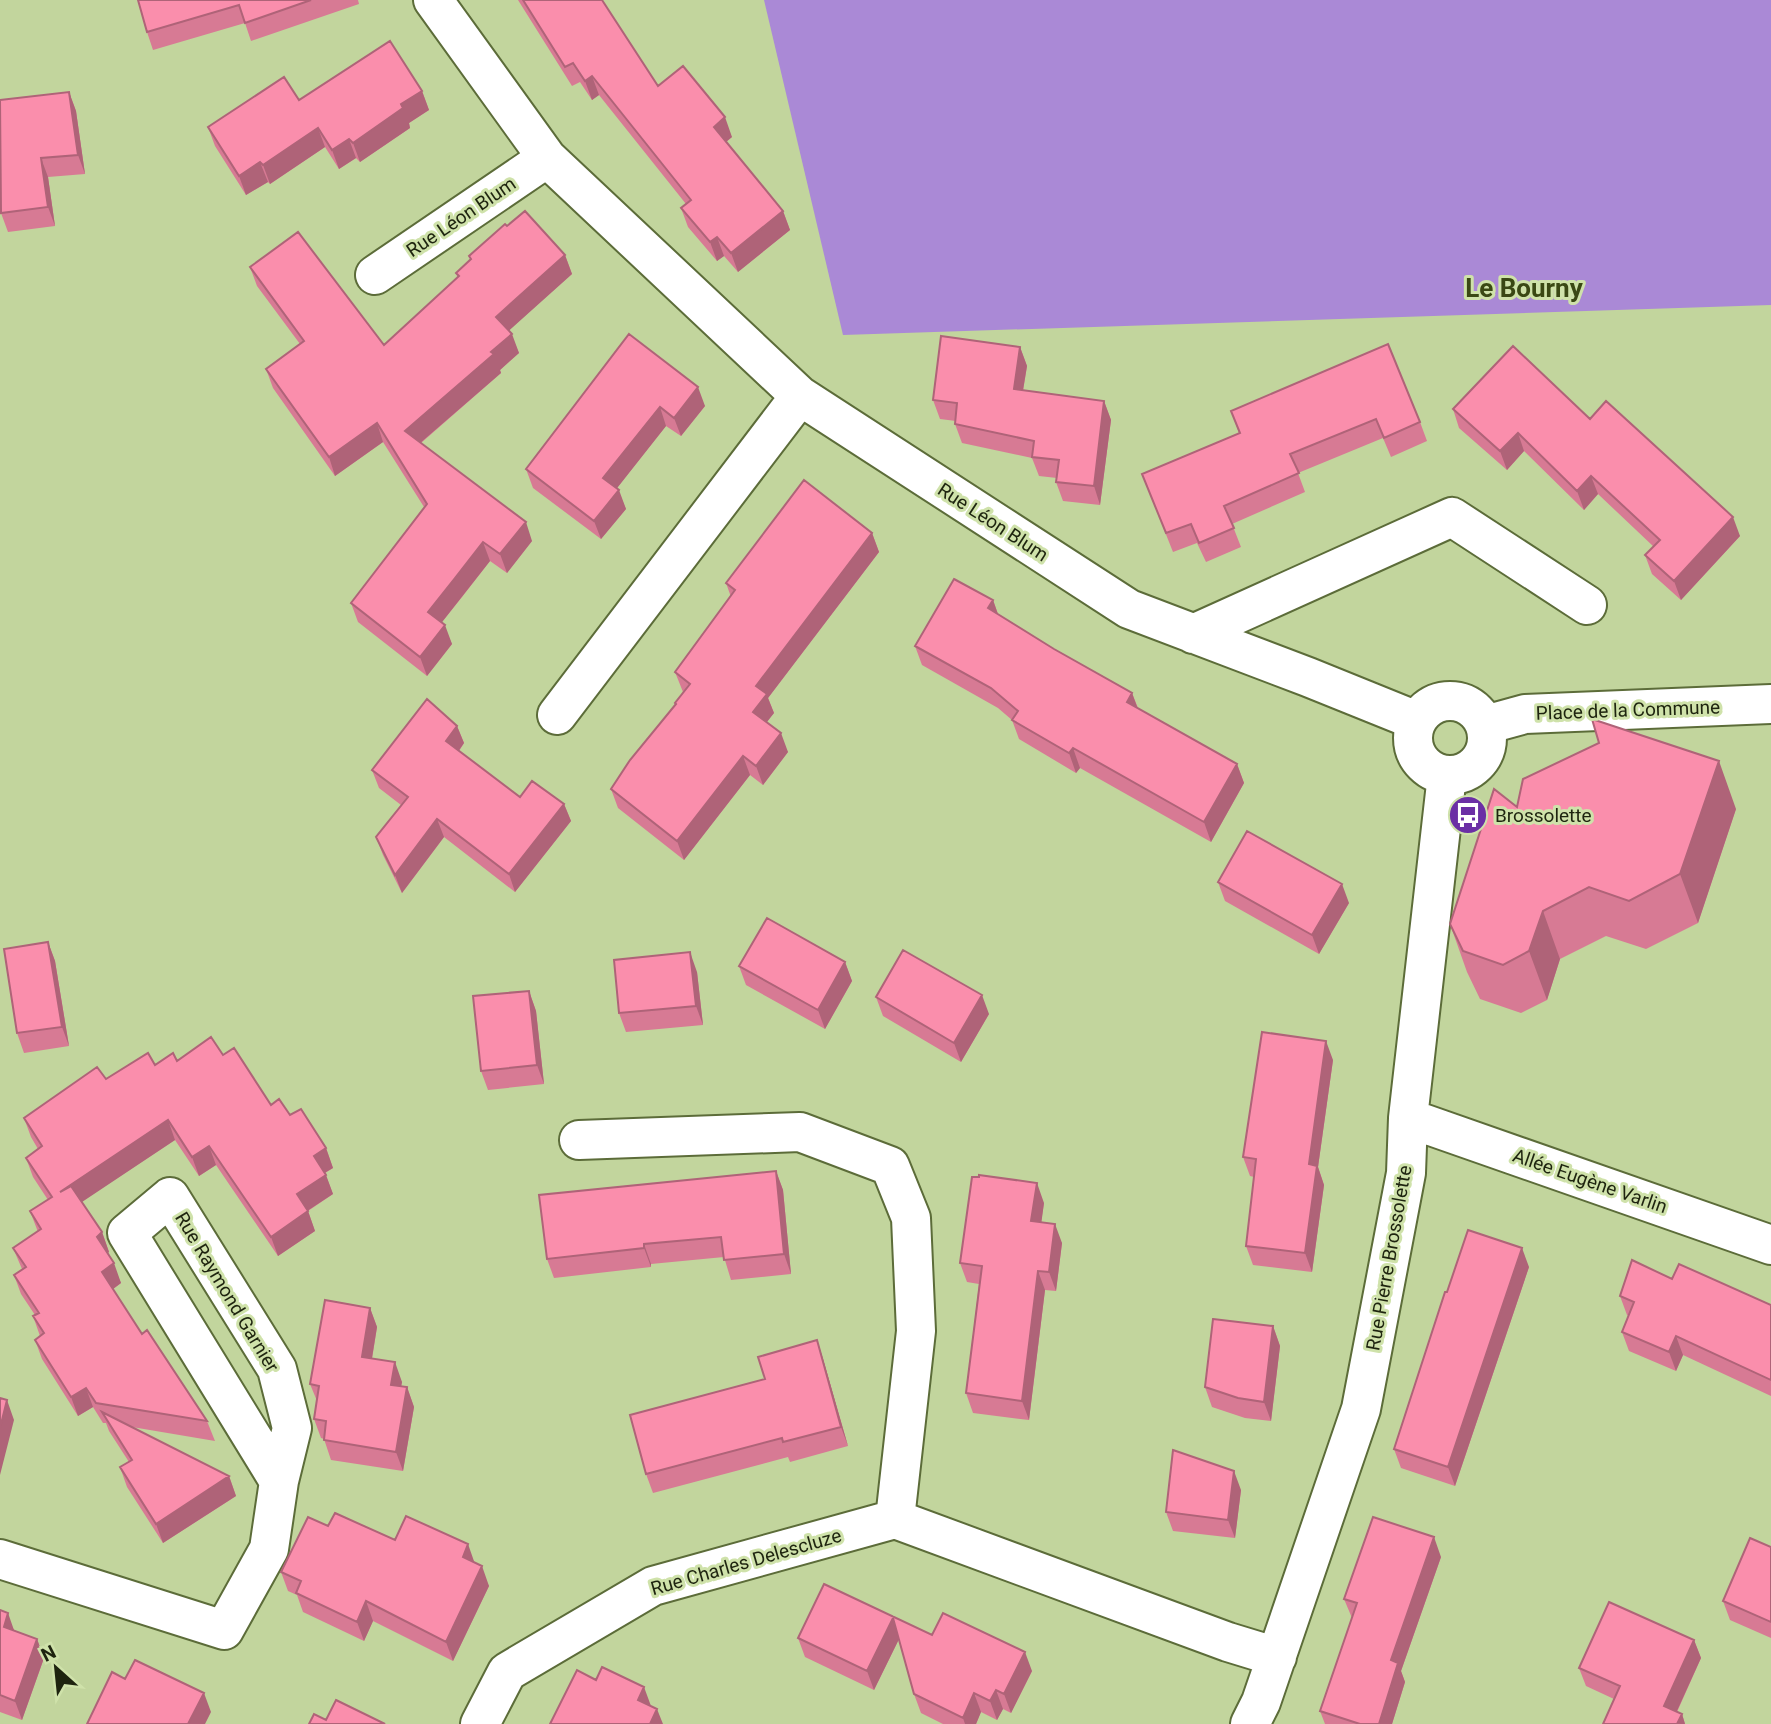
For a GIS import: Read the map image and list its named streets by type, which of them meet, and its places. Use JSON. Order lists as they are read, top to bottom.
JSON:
{
  "streets": {
    "street": [
      "Rue Léon Blum",
      "Place de la Commune",
      "Allée Eugène Varlin",
      "Rue Pierre Brossolette",
      "Rue Raymond Garnier",
      "Rue Charles Delescluze"
    ]
  },
  "crossings": [
    ["Rue Léon Blum", "Place de la Commune"],
    ["Rue Léon Blum", "Rue Pierre Brossolette"],
    ["Place de la Commune", "Rue Pierre Brossolette"],
    ["Allée Eugène Varlin", "Rue Pierre Brossolette"]
  ],
  "districts": ["Le Bourny"],
  "places": {
    "bus stop": ["Brossolette"]
  },
  "north": "top left"
}
